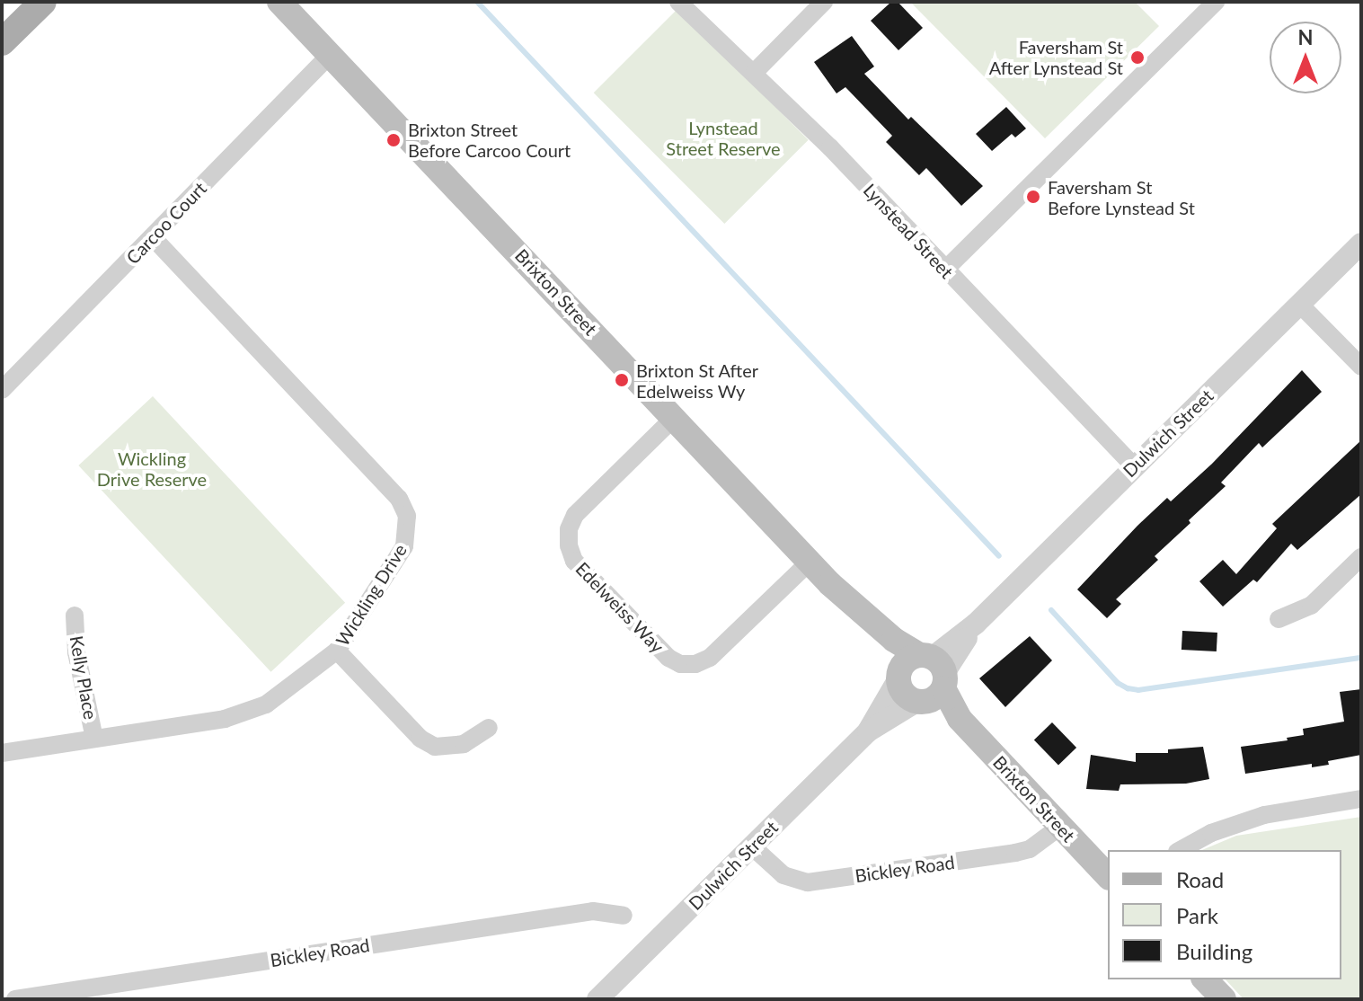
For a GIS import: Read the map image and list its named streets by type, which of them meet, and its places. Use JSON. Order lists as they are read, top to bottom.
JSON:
{
  "streets": {
    "main road": ["Brixton Street"],
    "street": [
      "Carcoo Court",
      "Lynstead Street",
      "Dulwich Street",
      "Wickling Drive",
      "Edelweiss Way",
      "Kelly Place",
      "Bickley Road"
    ]
  },
  "crossings": [
    ["Carcoo Court", "Brixton Street"],
    ["Carcoo Court", "Wickling Drive"],
    ["Lynstead Street", "Dulwich Street"],
    ["Brixton Street", "Dulwich Street"],
    ["Brixton Street", "Edelweiss Way"],
    ["Brixton Street", "Bickley Road"],
    ["Dulwich Street", "Bickley Road"],
    ["Wickling Drive", "Kelly Place"]
  ],
  "parks": ["Lynstead Street Reserve", "Wickling Drive Reserve"],
  "places": [
    "Faversham St After Lynstead St",
    "Brixton Street Before Carcoo Court",
    "Faversham St Before Lynstead St",
    "Brixton St After Edelweiss Wy"
  ],
  "legend": ["Road", "Park", "Building"],
  "north": "top"
}
